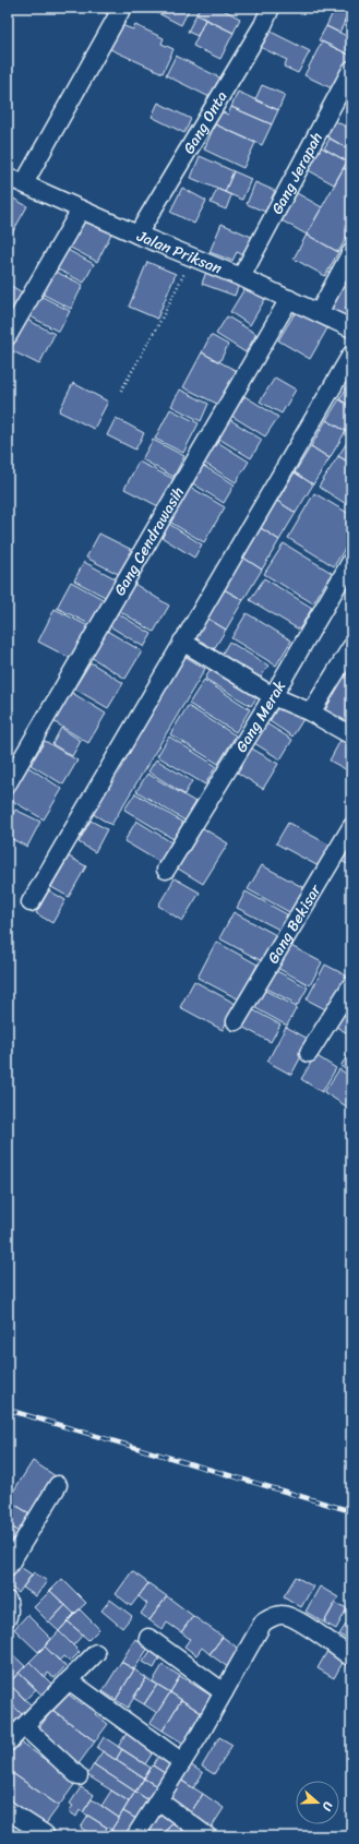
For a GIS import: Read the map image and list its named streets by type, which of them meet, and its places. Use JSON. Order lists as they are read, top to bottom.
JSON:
{
  "streets": {
    "street": [
      "Gang Onta",
      "Gang Jerapah",
      "Jalan Priksan",
      "Gang Cendrawasih",
      "Gang Merak",
      "Gang Bekisar"
    ]
  },
  "crossings": [
    ["Gang Onta", "Jalan Priksan"],
    ["Gang Jerapah", "Jalan Priksan"],
    ["Jalan Priksan", "Gang Cendrawasih"]
  ],
  "north": "right"
}
